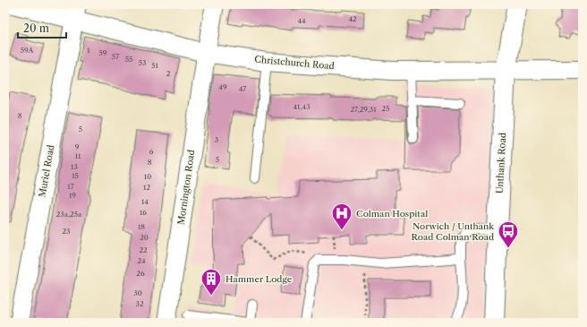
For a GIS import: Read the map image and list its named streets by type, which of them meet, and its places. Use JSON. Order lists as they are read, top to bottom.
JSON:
{
  "streets": {
    "street": [
      "Christchurch Road",
      "Unthank Road",
      "Muriel Road",
      "Mornington Road"
    ]
  },
  "crossings": [
    ["Christchurch Road", "Unthank Road"],
    ["Christchurch Road", "Muriel Road"],
    ["Christchurch Road", "Mornington Road"]
  ],
  "places": {
    "hospital": ["Colman Hospital"],
    "bus stop": ["Norwich / Unthank Road Colman Road"],
    "building": ["Hammer Lodge"]
  },
  "house_numbers": [
    "42",
    "44",
    "59A",
    "1",
    "59",
    "57",
    "55",
    "53",
    "51",
    "2",
    "49",
    "47",
    "41,43",
    "25",
    "27,29,31",
    "8",
    "5",
    "3",
    "9",
    "6",
    "11",
    "5",
    "8",
    "13",
    "15",
    "10",
    "17",
    "12",
    "19",
    "14",
    "16",
    "23a,25a",
    "18",
    "23",
    "20",
    "22",
    "24",
    "26",
    "30",
    "32"
  ],
  "scale_bar": "20 m"
}
